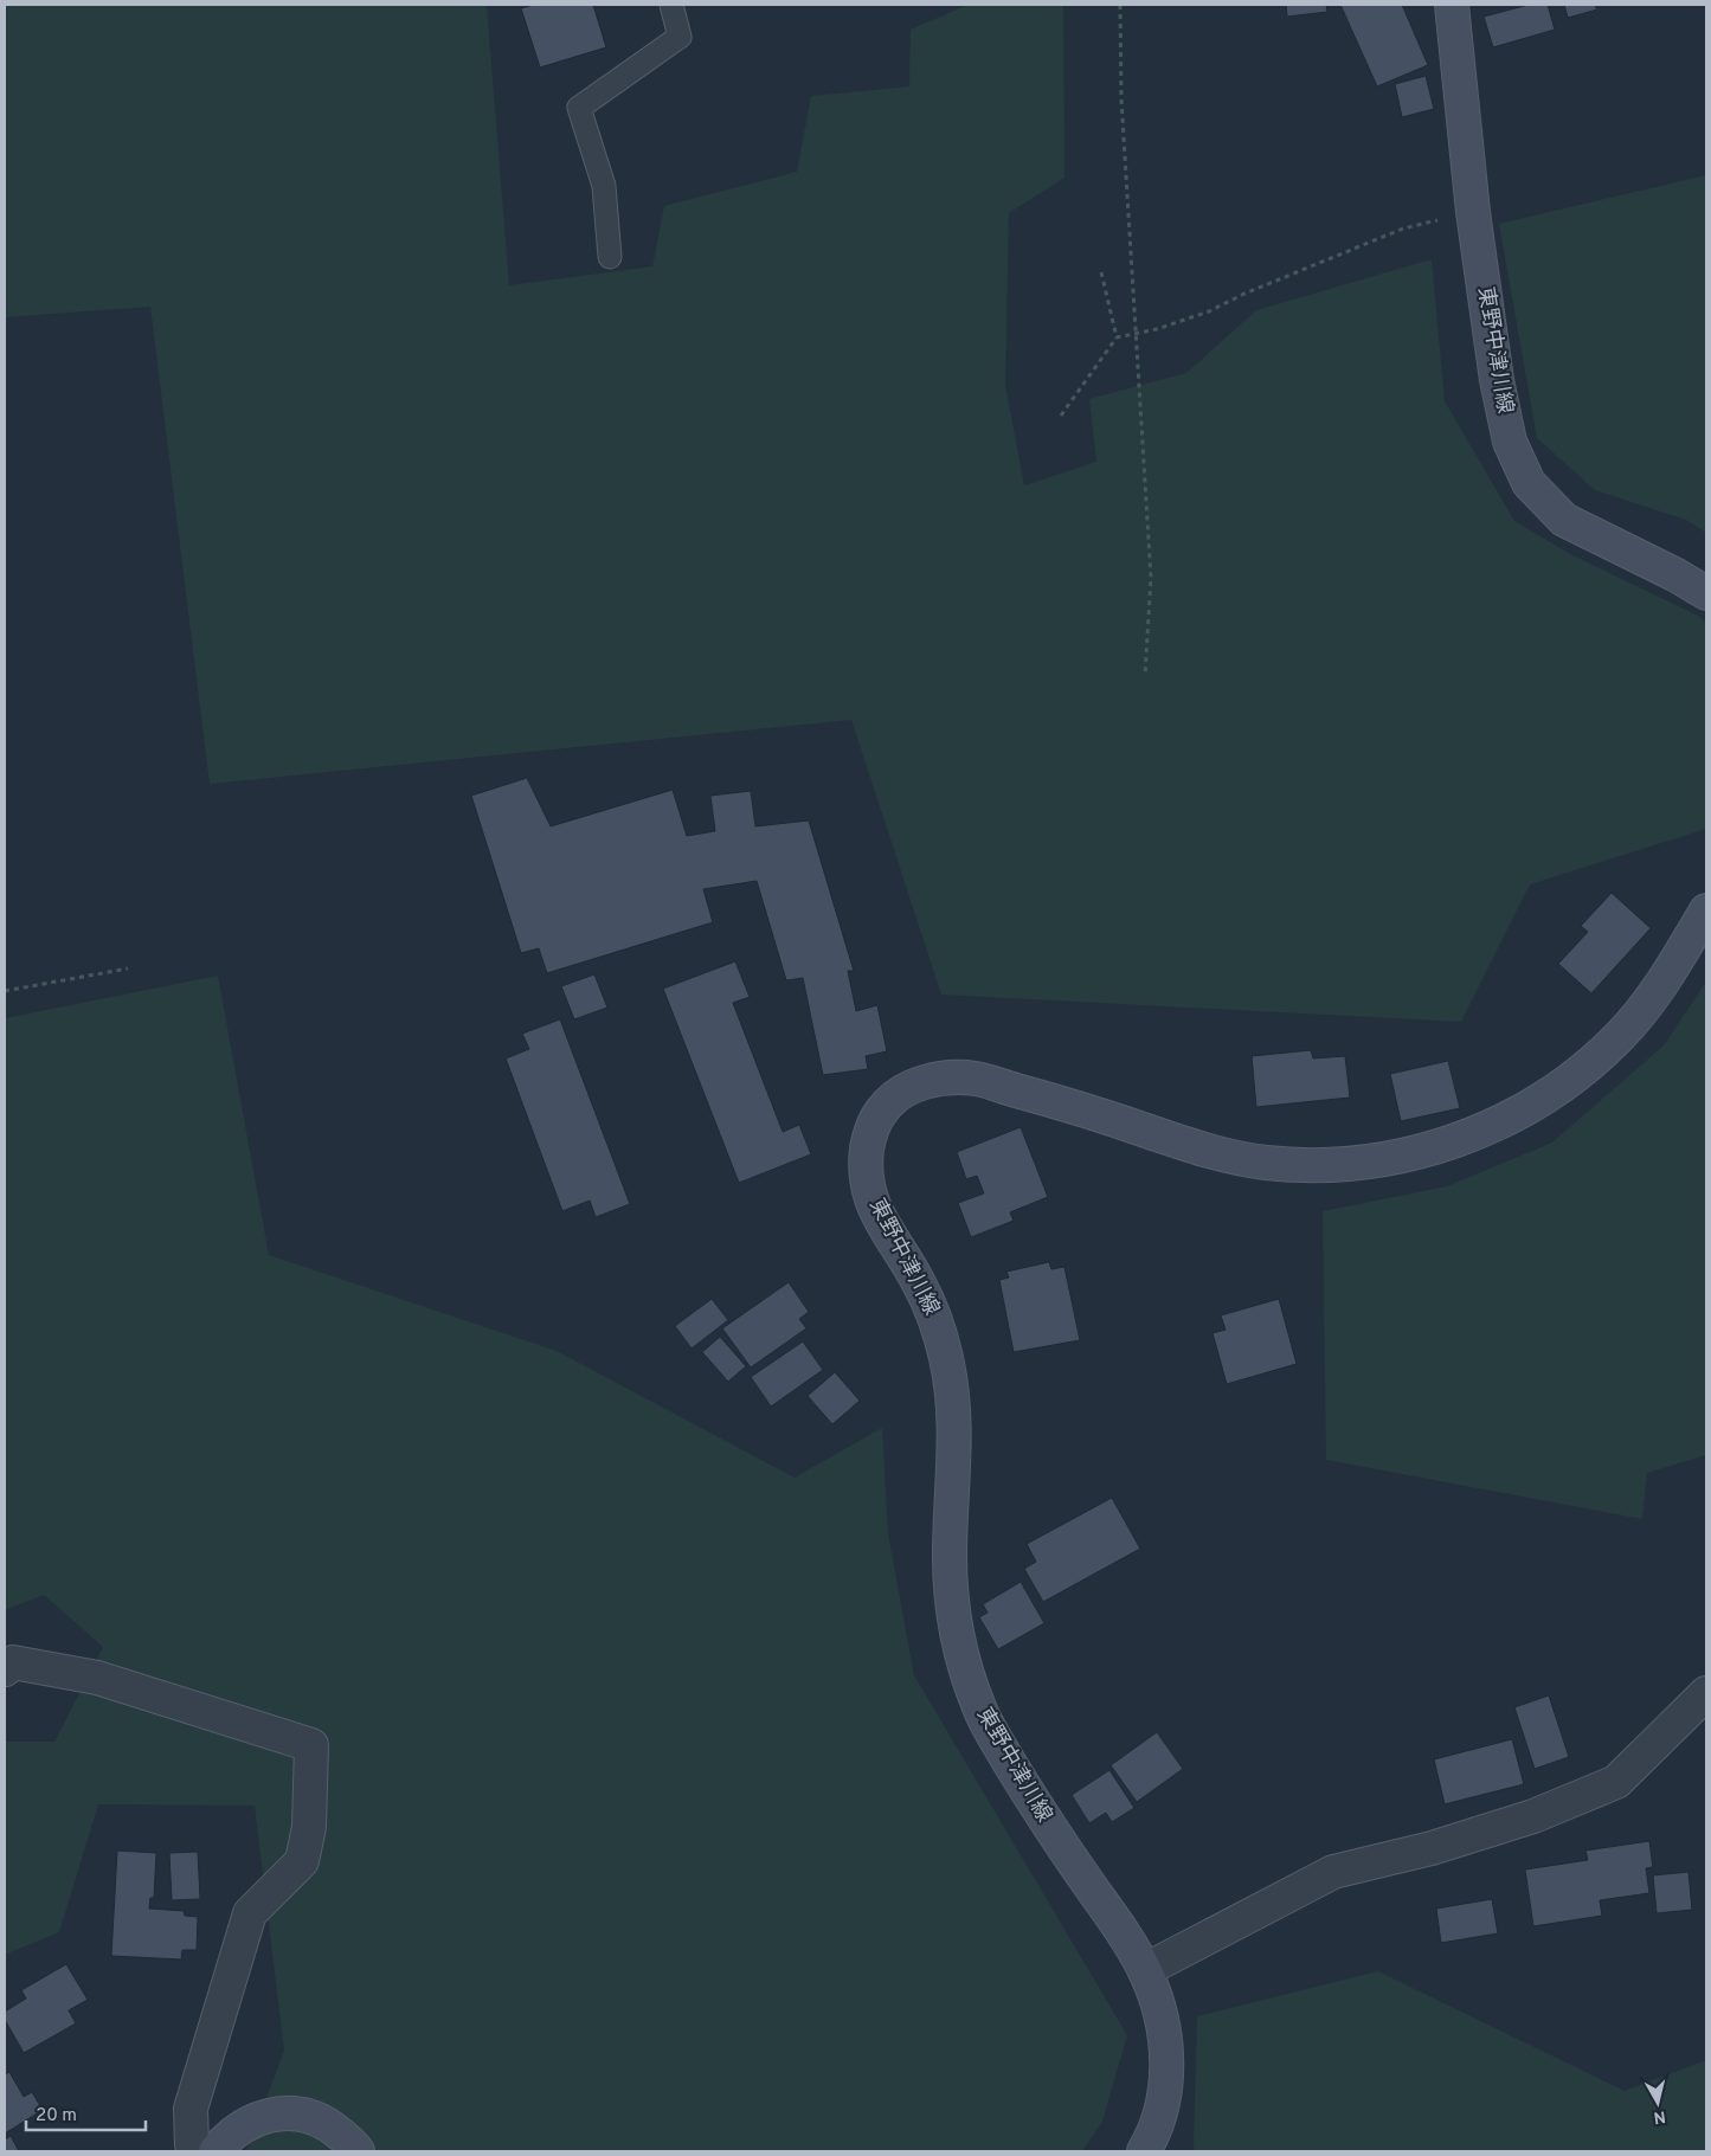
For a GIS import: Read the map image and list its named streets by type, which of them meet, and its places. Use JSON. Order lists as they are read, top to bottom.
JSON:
{
  "streets": {
    "main road": ["東野中津川線"]
  },
  "scale_bar": "20 m",
  "north": "bottom"
}
